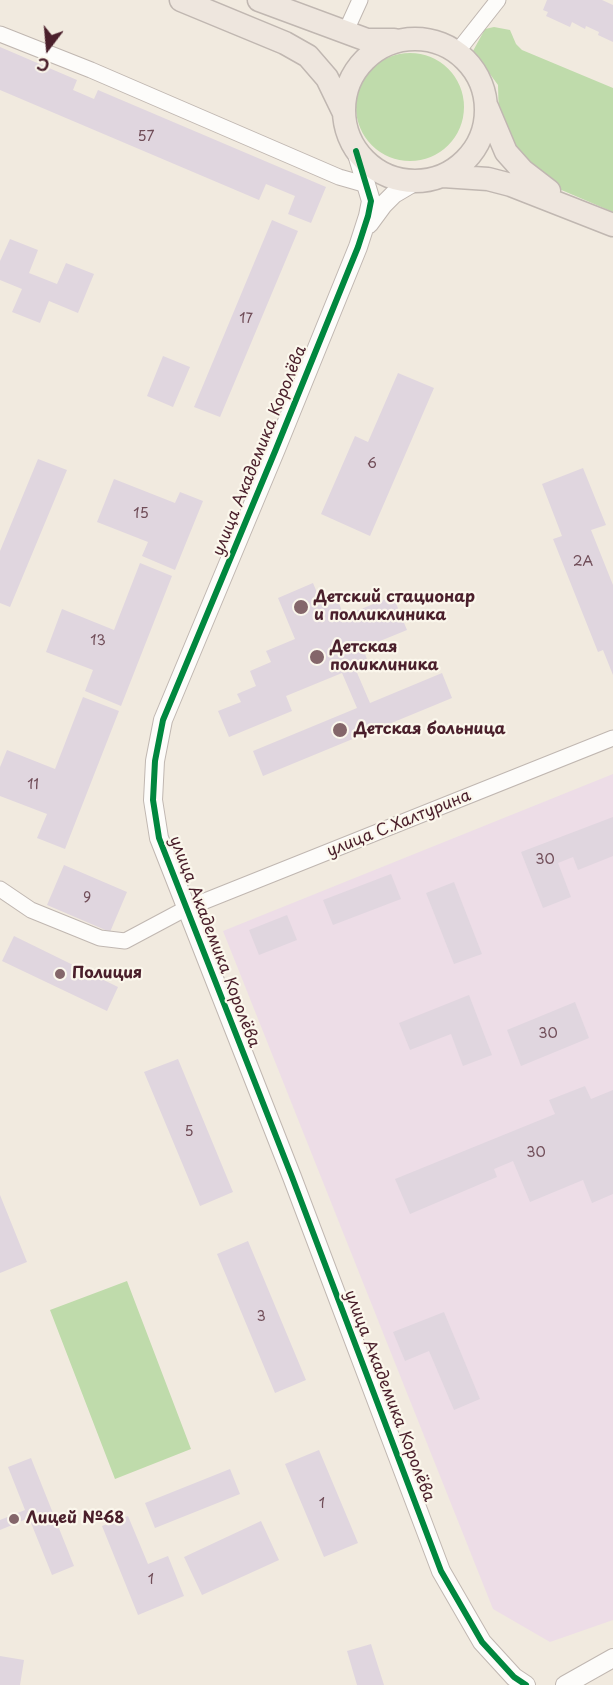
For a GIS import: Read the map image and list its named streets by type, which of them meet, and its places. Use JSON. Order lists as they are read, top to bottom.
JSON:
{
  "streets": {
    "street": ["улица Академика Королёва", "улица С.Халтурина"]
  },
  "crossings": [
    ["улица Академика Королёва", "улица С.Халтурина"]
  ],
  "places": [
    "Детский стационар и полликлиника",
    "Детская поликлиника",
    "Детская больница",
    "Полиция",
    "Лицей №68"
  ],
  "house_numbers": [
    "57",
    "17",
    "6",
    "15",
    "2А",
    "13",
    "11",
    "30",
    "9",
    "30",
    "5",
    "30",
    "3",
    "1",
    "1"
  ],
  "north": "bottom"
}
